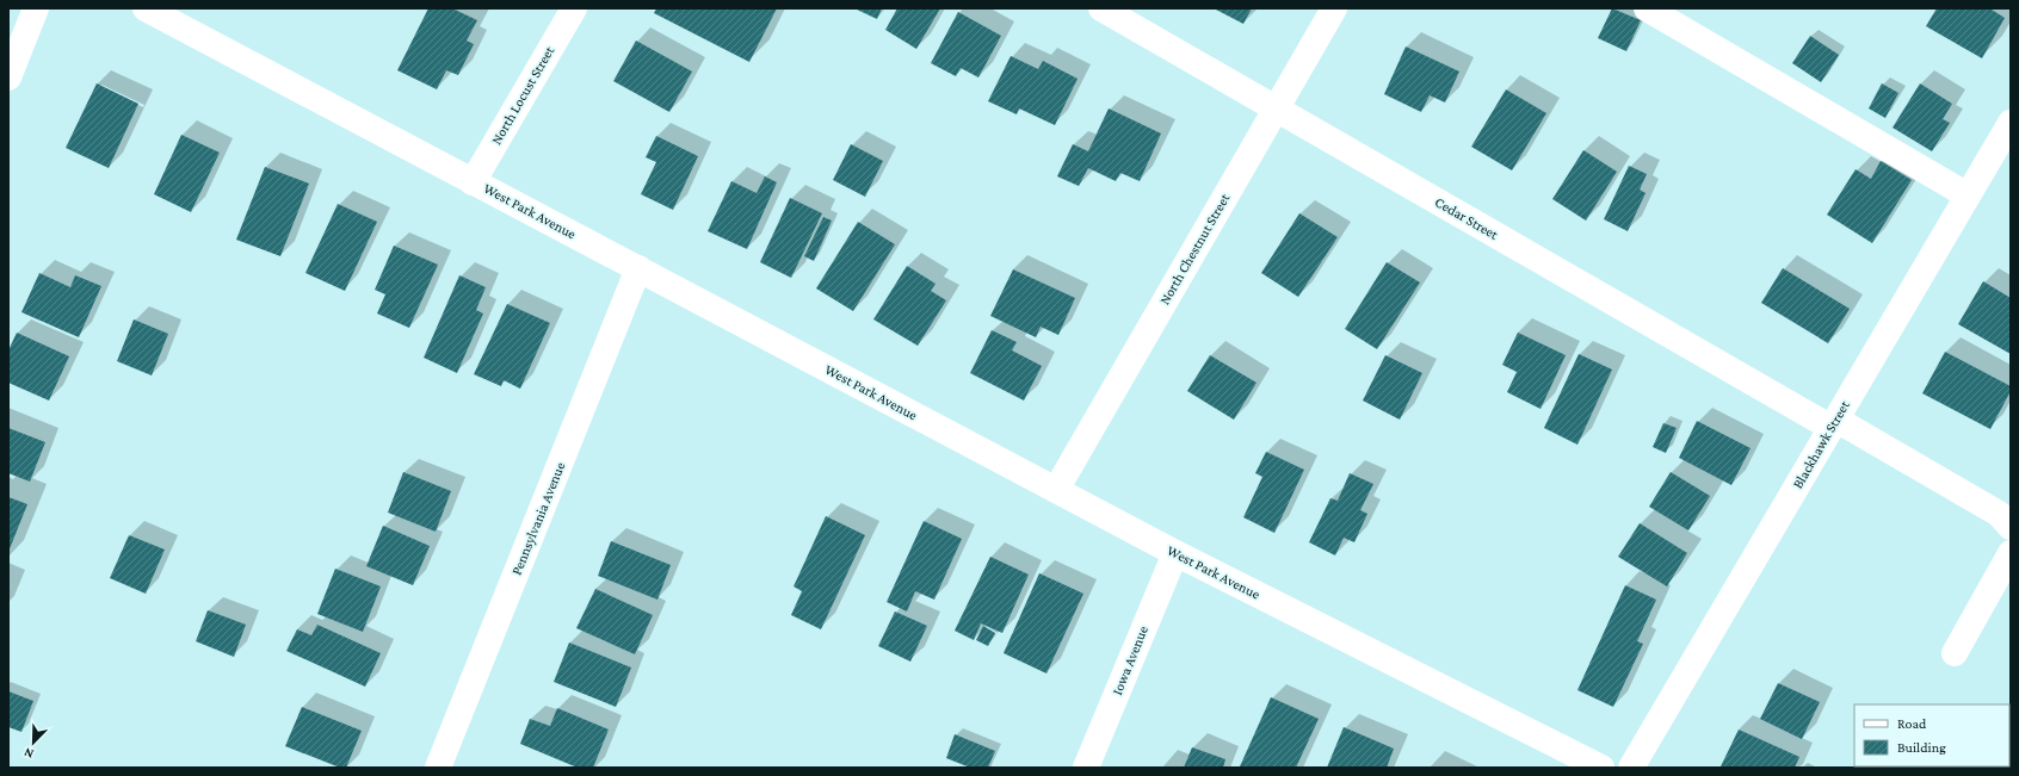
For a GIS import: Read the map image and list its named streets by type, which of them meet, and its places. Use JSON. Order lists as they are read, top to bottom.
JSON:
{
  "streets": {
    "street": [
      "North Locust Street",
      "West Park Avenue",
      "Cedar Street",
      "North Chestnut Street",
      "Blackhawk Street",
      "Pennsylvania Avenue",
      "Iowa Avenue"
    ]
  },
  "crossings": [
    ["North Locust Street", "West Park Avenue"],
    ["West Park Avenue", "North Chestnut Street"],
    ["West Park Avenue", "Pennsylvania Avenue"],
    ["West Park Avenue", "Iowa Avenue"],
    ["Cedar Street", "North Chestnut Street"],
    ["Cedar Street", "Blackhawk Street"]
  ],
  "legend": ["Road", "Building"],
  "north": "bottom left"
}
